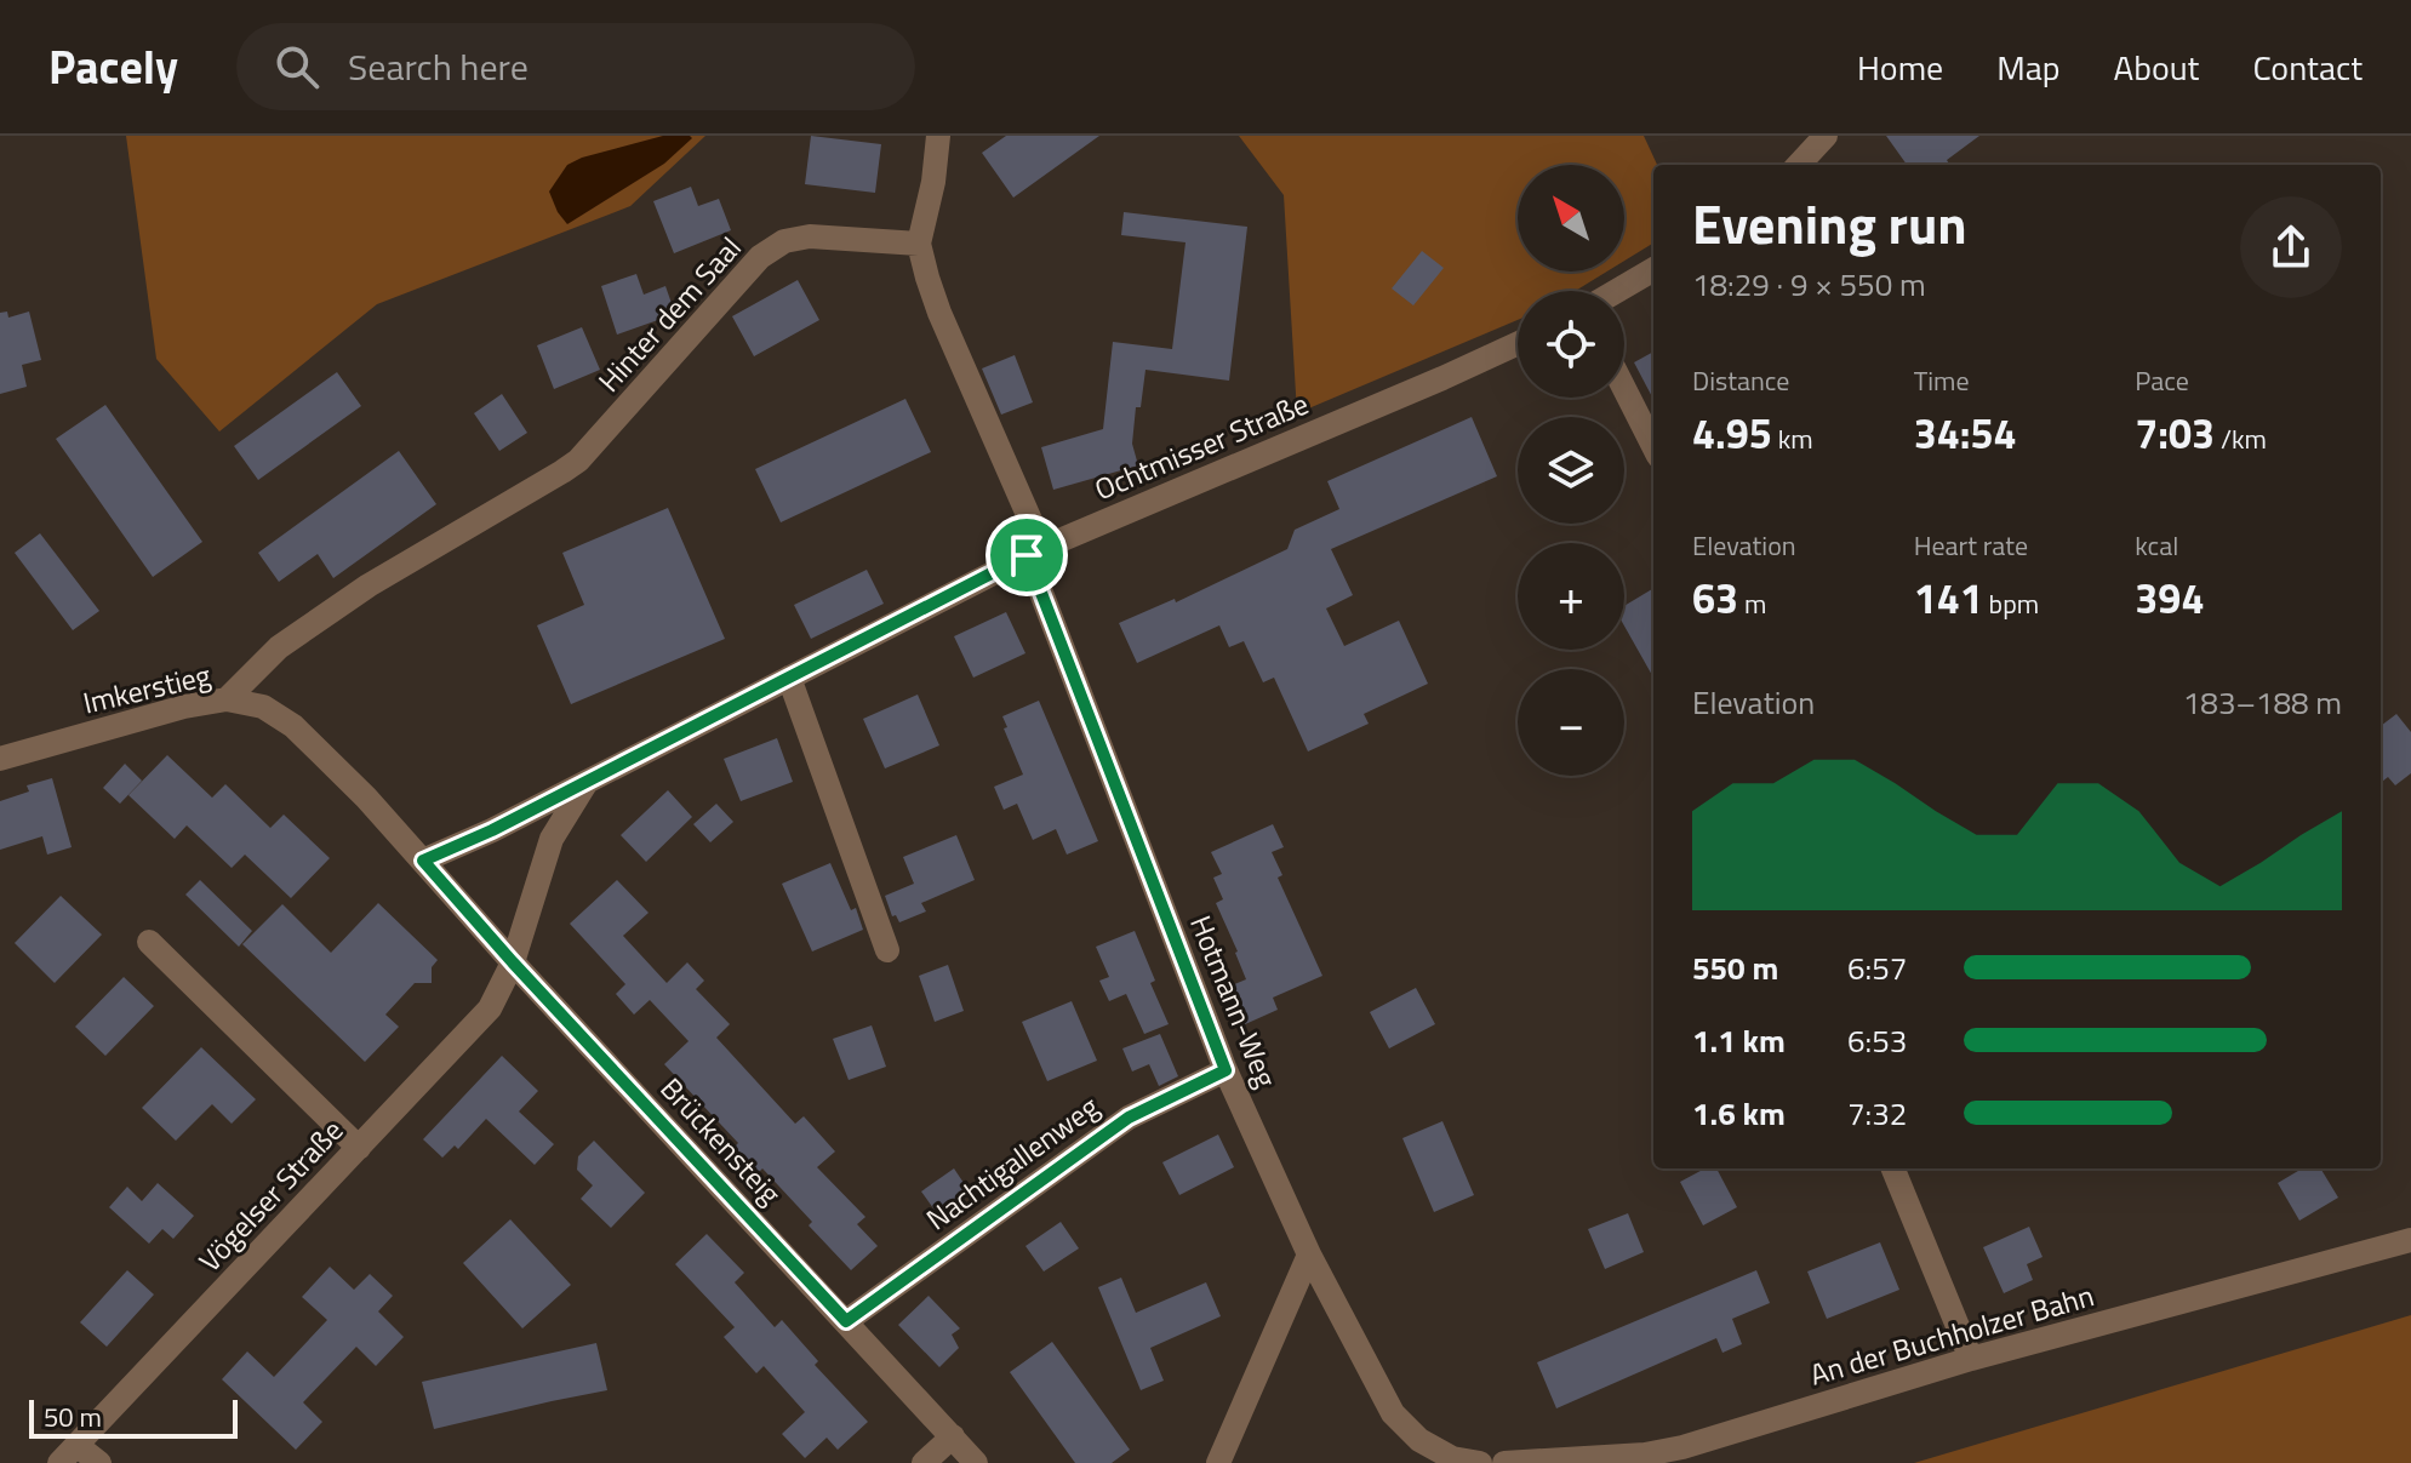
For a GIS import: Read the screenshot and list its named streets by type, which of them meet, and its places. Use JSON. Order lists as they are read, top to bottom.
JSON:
{
  "streets": {
    "street": [
      "Hinter dem Saal",
      "Ochtmisser Straße",
      "Imkerstieg",
      "Hotmann-Weg",
      "Brückensteig",
      "Nachtigallenweg",
      "Vögelser Straße",
      "An der Buchholzer Bahn"
    ]
  },
  "crossings": [
    ["Hinter dem Saal", "Imkerstieg"],
    ["Ochtmisser Straße", "Imkerstieg"],
    ["Ochtmisser Straße", "Hotmann-Weg"],
    ["Ochtmisser Straße", "Brückensteig"],
    ["Imkerstieg", "Brückensteig"],
    ["Hotmann-Weg", "Nachtigallenweg"],
    ["Brückensteig", "Nachtigallenweg"],
    ["Brückensteig", "Vögelser Straße"]
  ],
  "scale_bar": "50 m",
  "north": "top left",
  "page": {
    "header": "Pacely",
    "search": "Search here",
    "nav": [
      "Home",
      "Map",
      "About",
      "Contact"
    ],
    "map_buttons": ["+", "−"],
    "heading": ["Evening run", "18:29 · 9 × 550 m"],
    "stats": [
      ["Distance", "4.95 km"],
      ["Time", "34:54"],
      ["Pace", "7:03 /km"],
      ["Elevation", "63 m"],
      ["Heart rate", "141 bpm"],
      ["kcal", "394"]
    ],
    "chart": ["Elevation", "183–188 m"],
    "list": [
      {
        "name": "550 m",
        "note": "6:57"
      },
      {
        "name": "1.1 km",
        "note": "6:53"
      },
      {
        "name": "1.6 km",
        "note": "7:32"
      }
    ],
    "scale": "50 m"
  }
}
